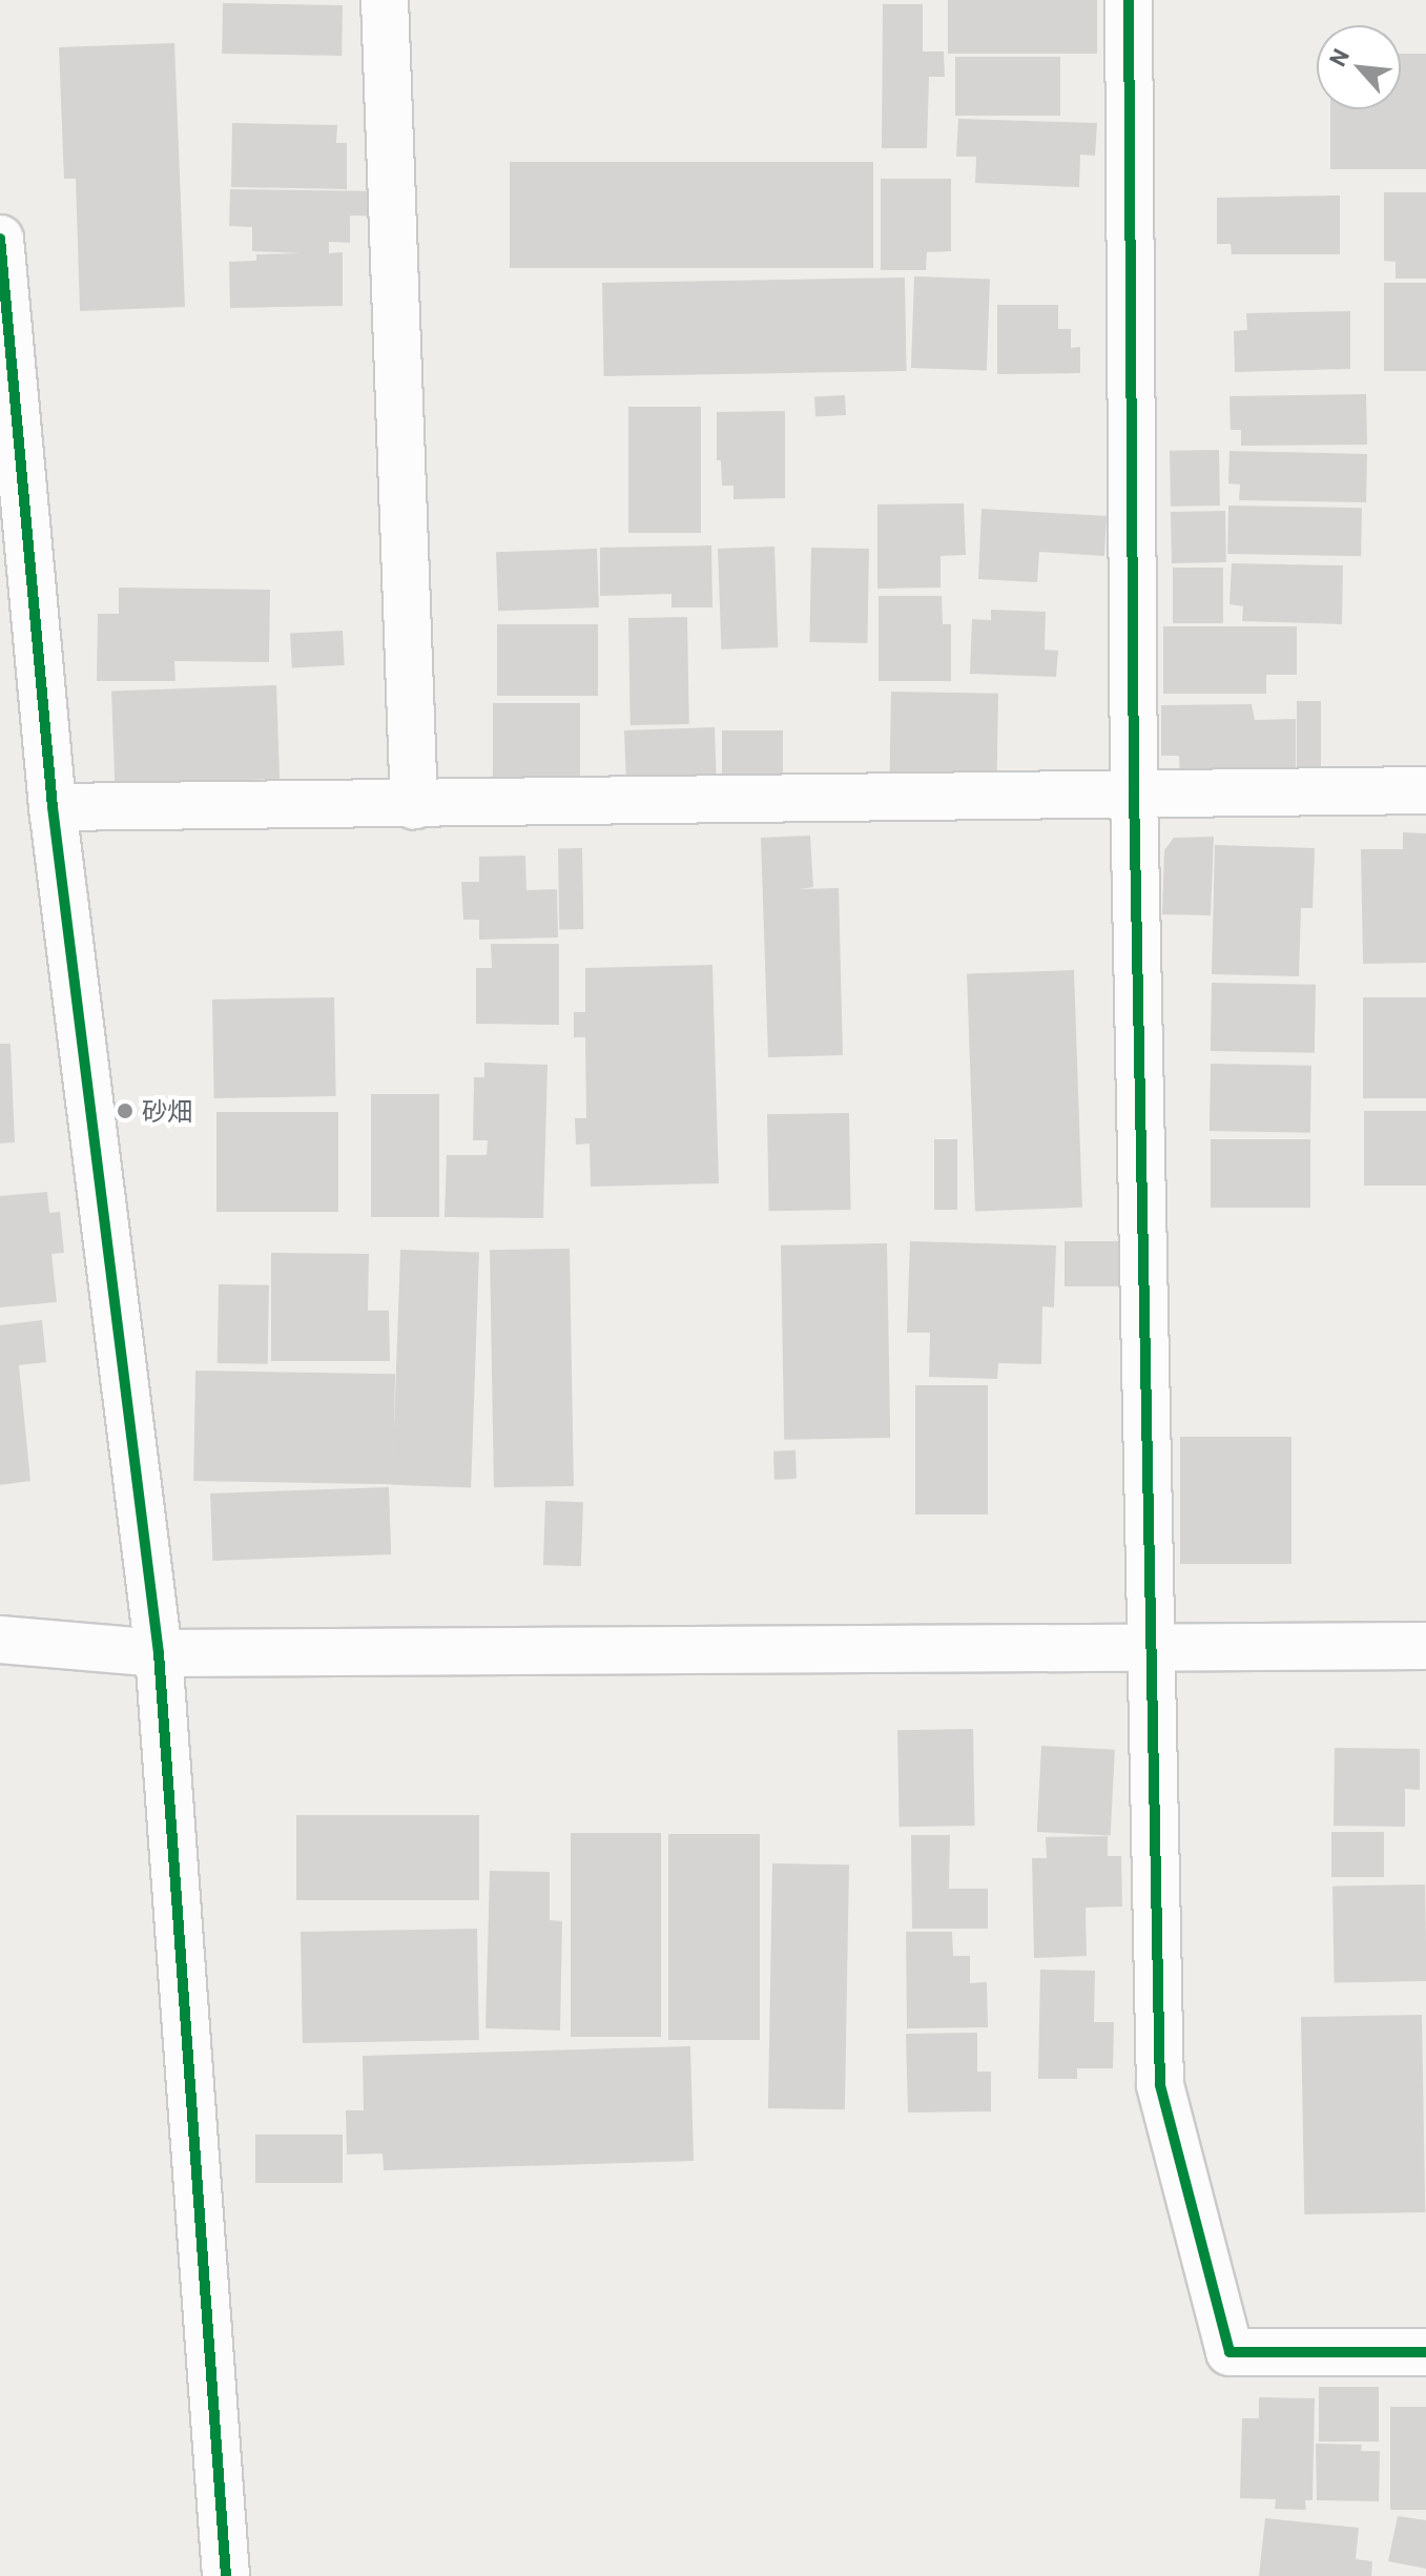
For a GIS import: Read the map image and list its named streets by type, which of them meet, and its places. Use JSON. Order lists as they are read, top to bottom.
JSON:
{
  "places": ["砂畑"],
  "north": "top left"
}
